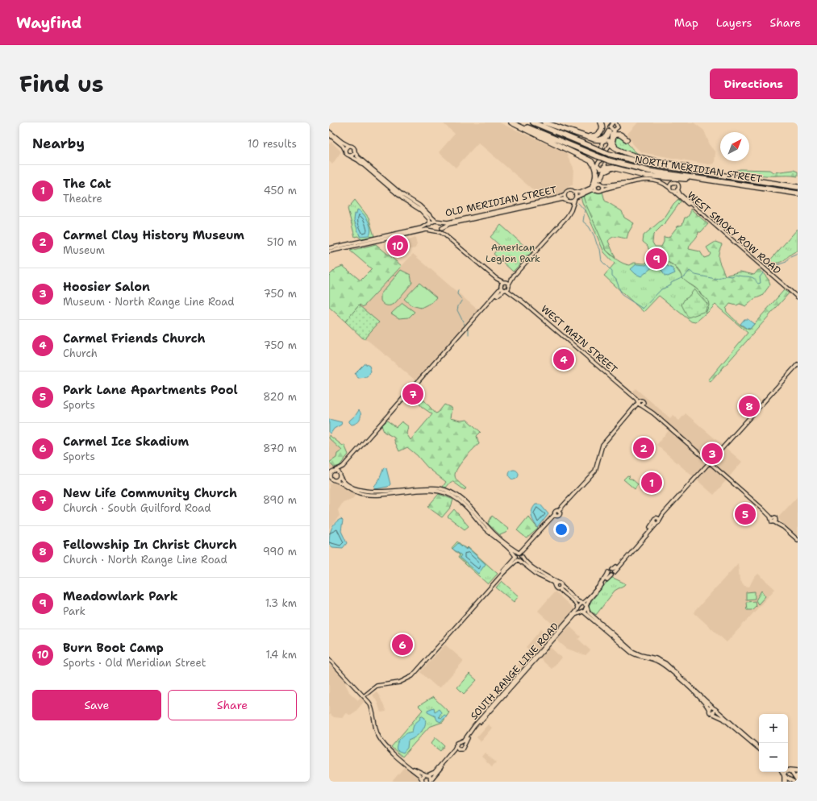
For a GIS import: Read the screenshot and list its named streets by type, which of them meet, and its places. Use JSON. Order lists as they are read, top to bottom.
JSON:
{
  "streets": {
    "highway": ["NORTH MERIDIAN STREET"],
    "main road": [
      "OLD MERIDIAN STREET",
      "WEST SMOKY ROW ROAD",
      "WEST MAIN STREET",
      "SOUTH RANGE LINE ROAD"
    ]
  },
  "parks": ["American Legion Park"],
  "north": "top right",
  "page": {
    "header": "Wayfind",
    "nav": ["Map", "Layers", "Share"],
    "title": "Find us",
    "buttons": [
      "Directions",
      ["Save", "Share"]
    ],
    "heading": ["Nearby", "10 results"],
    "list": [
      {
        "mark": "1",
        "name": "The Cat",
        "note": "Theatre",
        "value": "450 m"
      },
      {
        "mark": "2",
        "name": "Carmel Clay History Museum",
        "note": "Museum",
        "value": "510 m"
      },
      {
        "mark": "3",
        "name": "Hoosier Salon",
        "note": "Museum · North Range Line Road",
        "value": "750 m"
      },
      {
        "mark": "4",
        "name": "Carmel Friends Church",
        "note": "Church",
        "value": "750 m"
      },
      {
        "mark": "5",
        "name": "Park Lane Apartments Pool",
        "note": "Sports",
        "value": "820 m"
      },
      {
        "mark": "6",
        "name": "Carmel Ice Skadium",
        "note": "Sports",
        "value": "870 m"
      },
      {
        "mark": "7",
        "name": "New Life Community Church",
        "note": "Church · South Guilford Road",
        "value": "890 m"
      },
      {
        "mark": "8",
        "name": "Fellowship In Christ Church",
        "note": "Church · North Range Line Road",
        "value": "990 m"
      },
      {
        "mark": "9",
        "name": "Meadowlark Park",
        "note": "Park",
        "value": "1.3 km"
      },
      {
        "mark": "10",
        "name": "Burn Boot Camp",
        "note": "Sports · Old Meridian Street",
        "value": "1.4 km"
      }
    ],
    "pins": [
      "10",
      "9",
      "4",
      "7",
      "8",
      "2",
      "3",
      "1",
      "5",
      "6"
    ],
    "map_buttons": ["+", "−"]
  }
}
